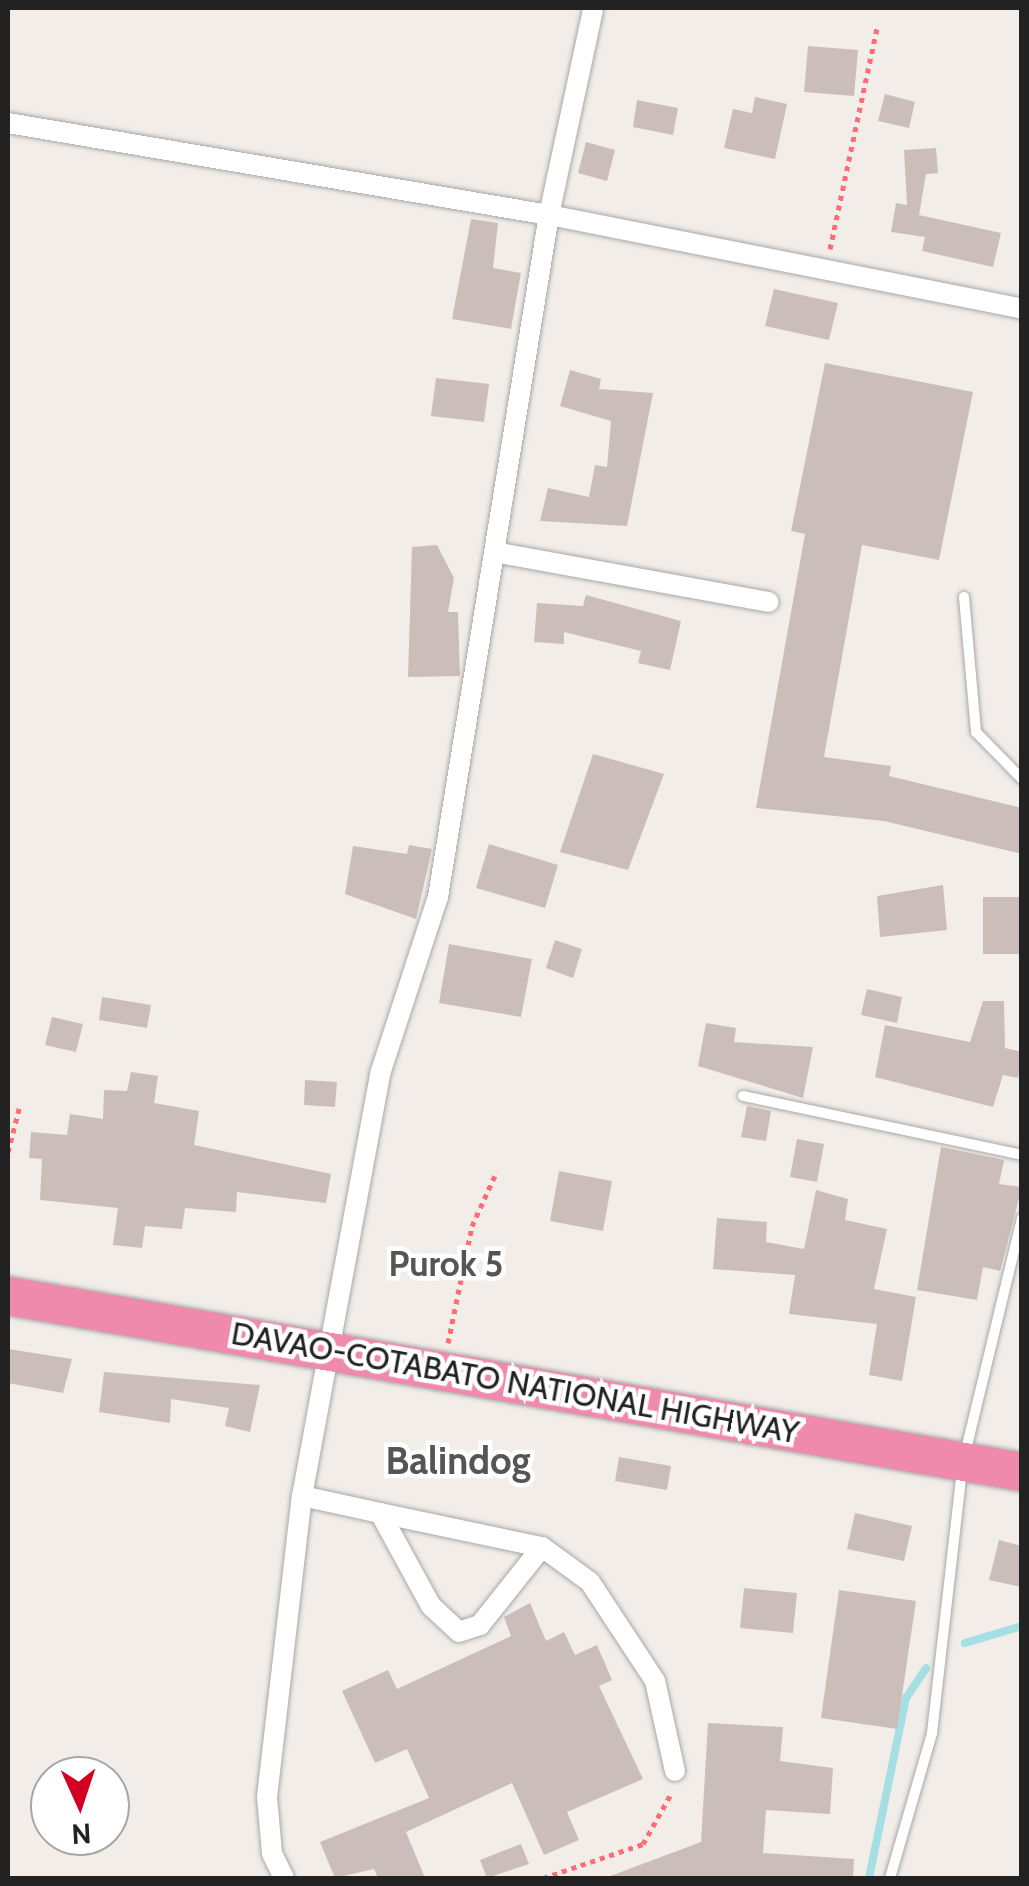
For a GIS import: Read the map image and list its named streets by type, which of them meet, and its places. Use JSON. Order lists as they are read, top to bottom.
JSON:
{
  "streets": {
    "highway": ["DAVAO-COTABATO NATIONAL HIGHWAY"]
  },
  "districts": ["Purok 5", "Balindog"],
  "north": "bottom"
}
